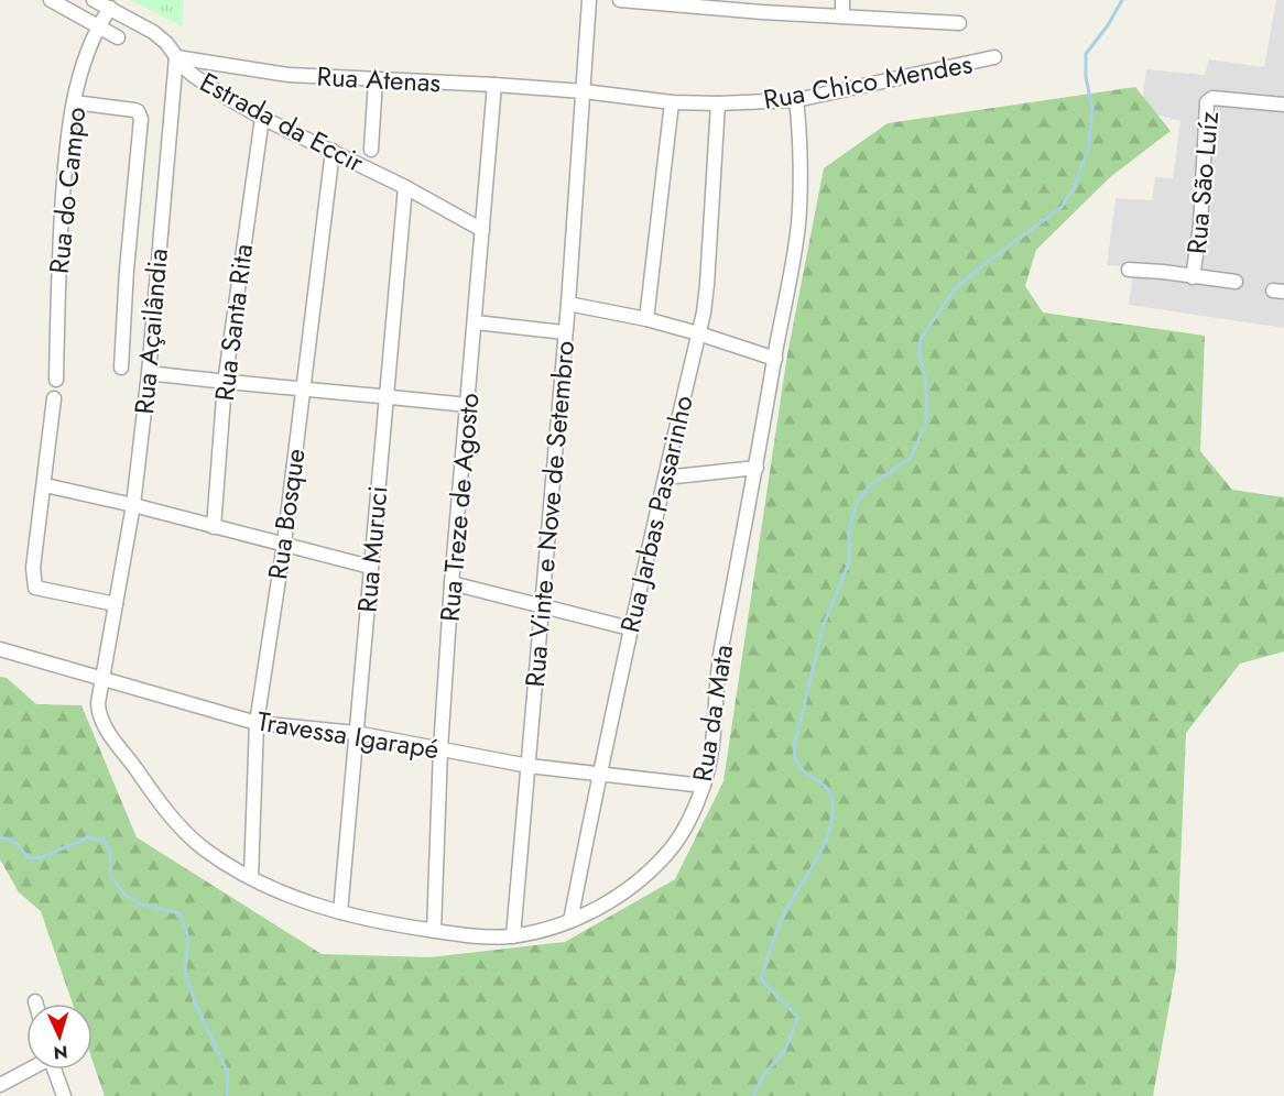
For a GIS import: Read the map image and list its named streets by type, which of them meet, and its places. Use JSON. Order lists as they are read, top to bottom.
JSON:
{
  "streets": {
    "street": [
      "Rua Atenas",
      "Rua Chico Mendes",
      "Estrada da Eccir",
      "Rua São Luíz",
      "Rua do Campo",
      "Rua Santa Rita",
      "Rua Açailândia",
      "Rua Treze de Agosto",
      "Rua Bosque",
      "Rua Vinte e Nove de Setembro",
      "Rua Jarbas Passarinho",
      "Rua Muruci",
      "Rua da Mata",
      "Travessa Igarapé"
    ]
  },
  "crossings": [
    ["Rua Atenas", "Rua Chico Mendes"],
    ["Rua Atenas", "Estrada da Eccir"],
    ["Rua Atenas", "Rua Açailândia"],
    ["Rua Atenas", "Rua Treze de Agosto"],
    ["Rua Atenas", "Rua Vinte e Nove de Setembro"],
    ["Rua Chico Mendes", "Rua Vinte e Nove de Setembro"],
    ["Rua Chico Mendes", "Rua Jarbas Passarinho"],
    ["Rua Chico Mendes", "Rua da Mata"],
    ["Estrada da Eccir", "Rua do Campo"],
    ["Estrada da Eccir", "Rua Santa Rita"],
    ["Estrada da Eccir", "Rua Açailândia"],
    ["Estrada da Eccir", "Rua Treze de Agosto"],
    ["Estrada da Eccir", "Rua Bosque"],
    ["Estrada da Eccir", "Rua Muruci"],
    ["Rua Açailândia", "Rua da Mata"],
    ["Rua Treze de Agosto", "Rua da Mata"],
    ["Rua Treze de Agosto", "Travessa Igarapé"],
    ["Rua Bosque", "Rua da Mata"],
    ["Rua Bosque", "Travessa Igarapé"],
    ["Rua Vinte e Nove de Setembro", "Rua da Mata"],
    ["Rua Vinte e Nove de Setembro", "Travessa Igarapé"],
    ["Rua Jarbas Passarinho", "Rua da Mata"],
    ["Rua Jarbas Passarinho", "Travessa Igarapé"],
    ["Rua Muruci", "Rua da Mata"],
    ["Rua Muruci", "Travessa Igarapé"],
    ["Rua da Mata", "Travessa Igarapé"]
  ],
  "north": "bottom"
}
